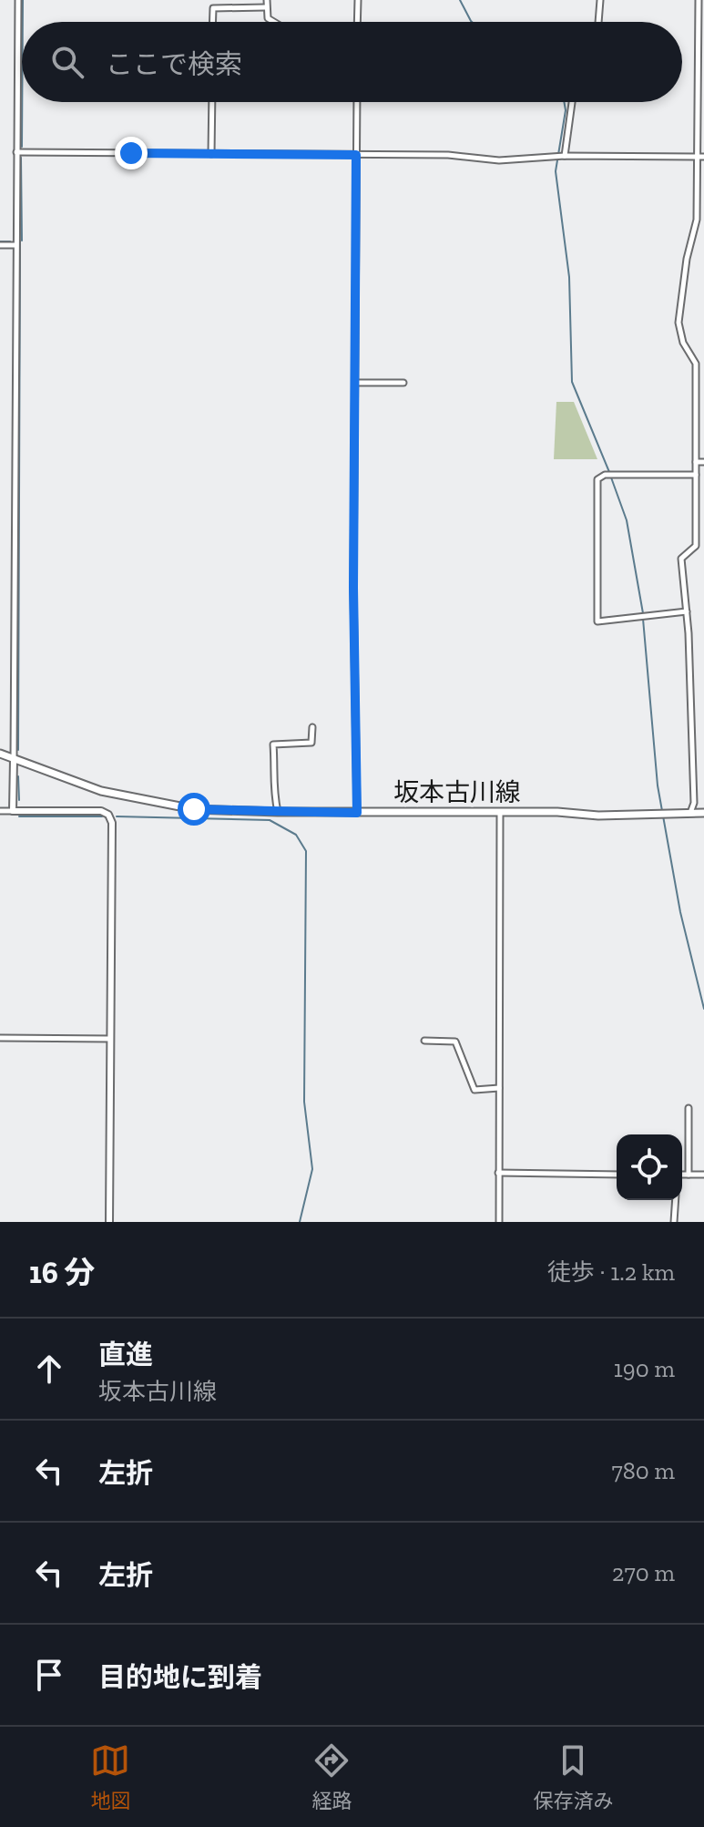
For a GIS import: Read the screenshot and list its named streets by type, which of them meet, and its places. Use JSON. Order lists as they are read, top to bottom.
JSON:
{
  "streets": {
    "main road": ["坂本古川線"]
  },
  "page": {
    "search": "ここで検索",
    "heading": ["16 分", "徒歩 · 1.2 km"],
    "list": [
      ["直進", "坂本古川線", "190 m"],
      ["左折", "780 m"],
      ["左折", "270 m"],
      "目的地に到着"
    ],
    "nav": ["地図", "経路", "保存済み"]
  }
}
